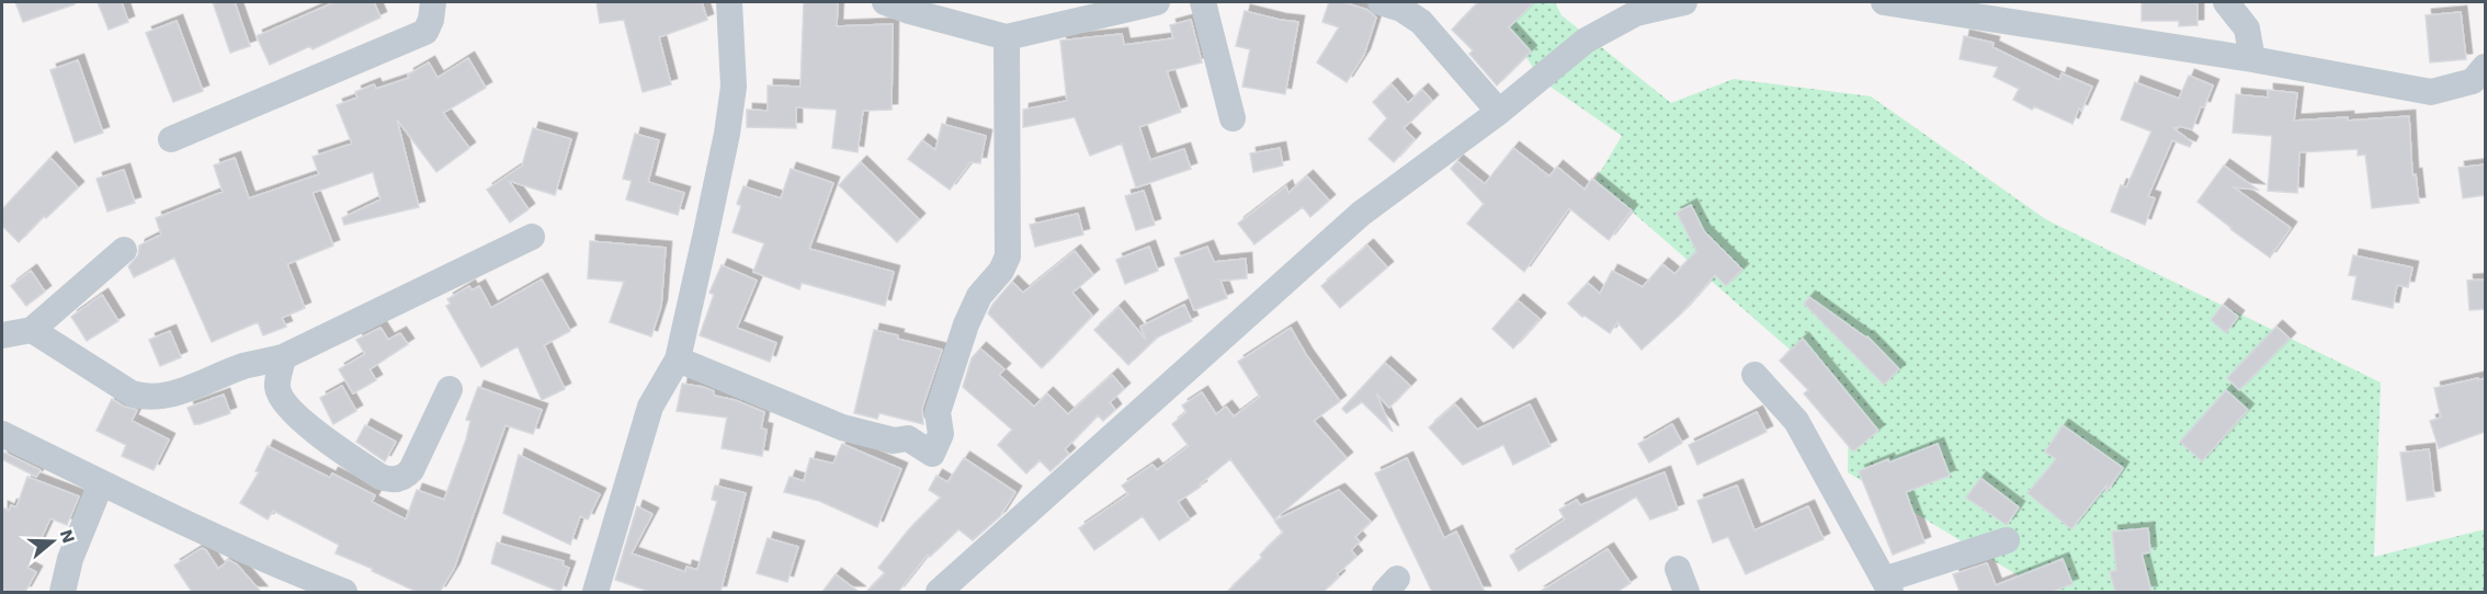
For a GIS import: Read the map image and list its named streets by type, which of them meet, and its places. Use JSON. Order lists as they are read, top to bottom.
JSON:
{
  "north": "right"
}
